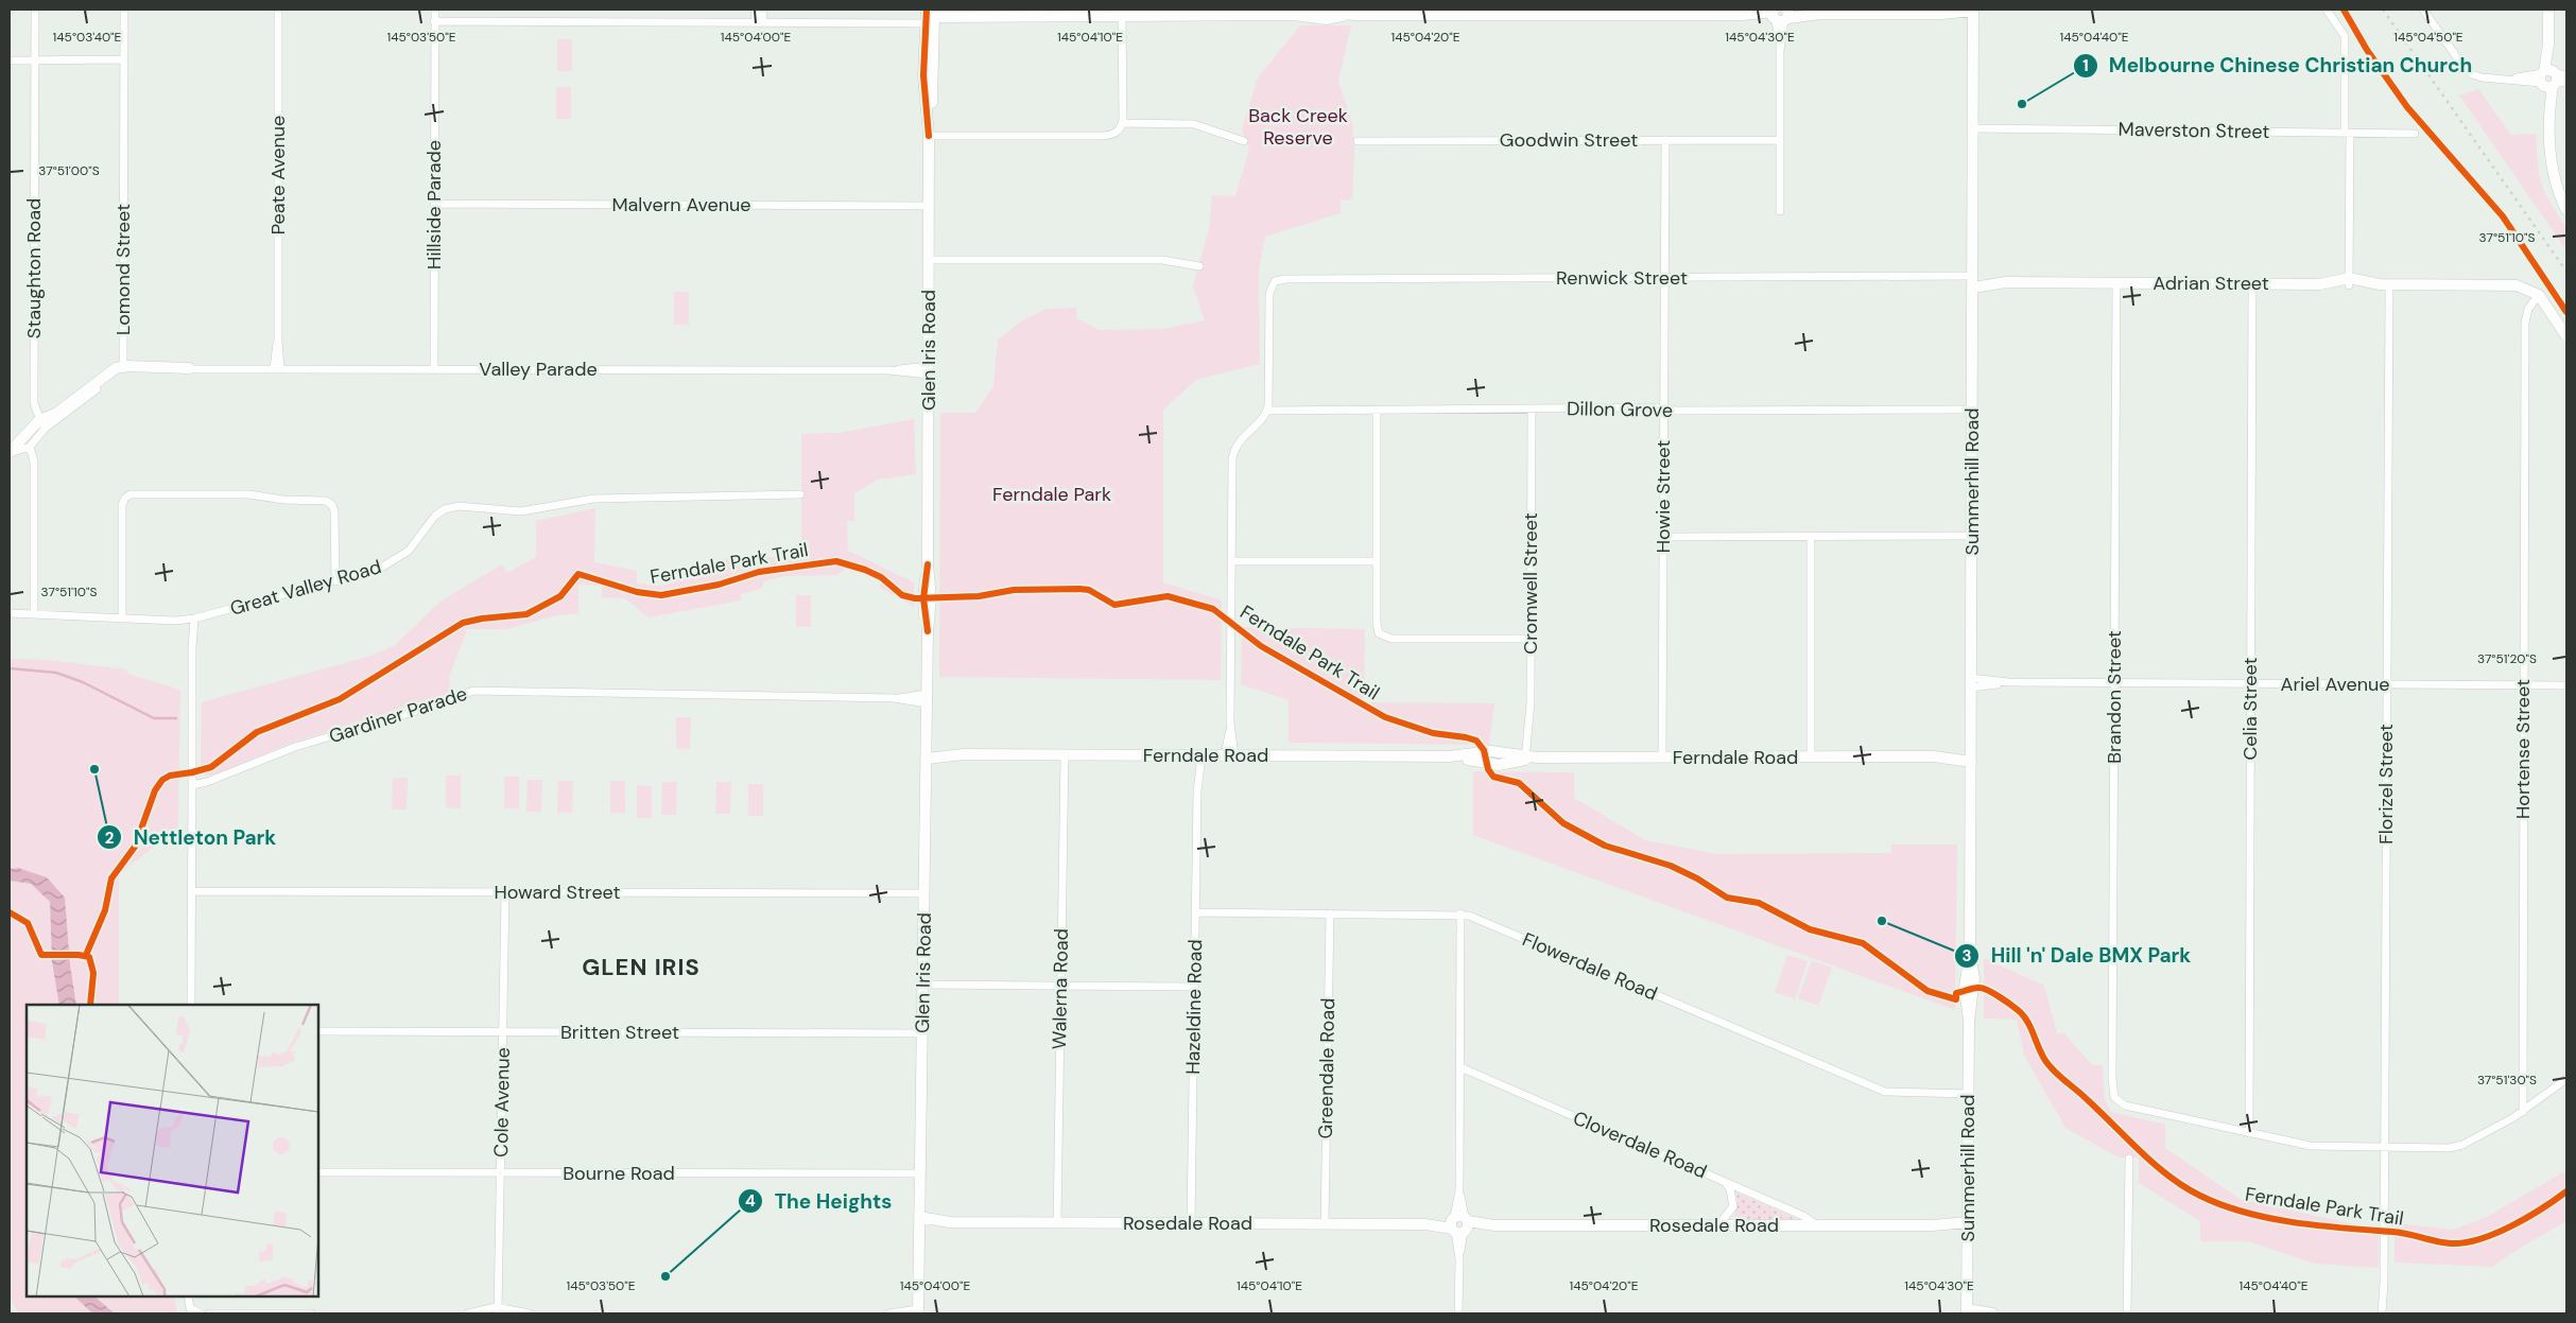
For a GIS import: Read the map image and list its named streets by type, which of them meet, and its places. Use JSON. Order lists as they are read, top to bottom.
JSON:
{
  "streets": {
    "street": [
      "Maverston Street",
      "Goodwin Street",
      "Peate Avenue",
      "Hillside Parade",
      "Malvern Avenue",
      "Staughton Road",
      "Lomond Street",
      "Renwick Street",
      "Adrian Street",
      "Glen Iris Road",
      "Valley Parade",
      "Dillon Grove",
      "Summerhill Road",
      "Howie Street",
      "Cromwell Street",
      "Great Valley Road",
      "Ariel Avenue",
      "Brandon Street",
      "Celia Street",
      "Gardiner Parade",
      "Hortense Street",
      "Ferndale Road",
      "Florizel Street",
      "Howard Street",
      "Flowerdale Road",
      "Walerna Road",
      "Hazeldine Road",
      "Britten Street",
      "Greendale Road",
      "Cole Avenue",
      "Cloverdale Road",
      "Bourne Road",
      "Rosedale Road"
    ],
    "cycle path": ["Ferndale Park Trail"]
  },
  "crossings": [
    ["Maverston Street", "Summerhill Road"],
    ["Goodwin Street", "Howie Street"],
    ["Peate Avenue", "Valley Parade"],
    ["Hillside Parade", "Malvern Avenue"],
    ["Hillside Parade", "Valley Parade"],
    ["Malvern Avenue", "Glen Iris Road"],
    ["Lomond Street", "Valley Parade"],
    ["Renwick Street", "Adrian Street"],
    ["Renwick Street", "Dillon Grove"],
    ["Renwick Street", "Summerhill Road"],
    ["Renwick Street", "Howie Street"],
    ["Adrian Street", "Summerhill Road"],
    ["Adrian Street", "Brandon Street"],
    ["Adrian Street", "Celia Street"],
    ["Adrian Street", "Hortense Street"],
    ["Adrian Street", "Florizel Street"],
    ["Glen Iris Road", "Valley Parade"],
    ["Glen Iris Road", "Gardiner Parade"],
    ["Glen Iris Road", "Ferndale Road"],
    ["Glen Iris Road", "Howard Street"],
    ["Glen Iris Road", "Britten Street"],
    ["Glen Iris Road", "Bourne Road"],
    ["Glen Iris Road", "Rosedale Road"],
    ["Dillon Grove", "Summerhill Road"],
    ["Dillon Grove", "Howie Street"],
    ["Dillon Grove", "Cromwell Street"],
    ["Summerhill Road", "Ariel Avenue"],
    ["Summerhill Road", "Ferndale Road"],
    ["Summerhill Road", "Flowerdale Road"],
    ["Summerhill Road", "Rosedale Road"],
    ["Howie Street", "Ferndale Road"],
    ["Cromwell Street", "Ferndale Road"],
    ["Ariel Avenue", "Brandon Street"],
    ["Ariel Avenue", "Celia Street"],
    ["Ariel Avenue", "Hortense Street"],
    ["Ariel Avenue", "Florizel Street"],
    ["Brandon Street", "Celia Street"],
    ["Ferndale Road", "Walerna Road"],
    ["Ferndale Road", "Hazeldine Road"],
    ["Howard Street", "Cole Avenue"],
    ["Flowerdale Road", "Hazeldine Road"],
    ["Flowerdale Road", "Greendale Road"],
    ["Walerna Road", "Rosedale Road"],
    ["Hazeldine Road", "Rosedale Road"],
    ["Britten Street", "Cole Avenue"],
    ["Greendale Road", "Rosedale Road"],
    ["Cole Avenue", "Bourne Road"],
    ["Cloverdale Road", "Rosedale Road"]
  ],
  "districts": ["GLEN IRIS"],
  "parks": ["Back Creek Reserve", "Ferndale Park"],
  "places": [
    "Melbourne Chinese Christian Church",
    "Nettleton Park",
    "Hill 'n' Dale BMX Park",
    "The Heights"
  ],
  "coordinates": [
    "145°03'40\"E",
    "145°03'50\"E",
    "145°04'00\"E",
    "145°04'10\"E",
    "145°04'20\"E",
    "145°04'30\"E",
    "145°04'40\"E",
    "145°04'50\"E",
    "37°51'00\"S",
    "37°51'10\"S",
    "37°51'20\"S",
    "37°51'30\"S"
  ]
}
